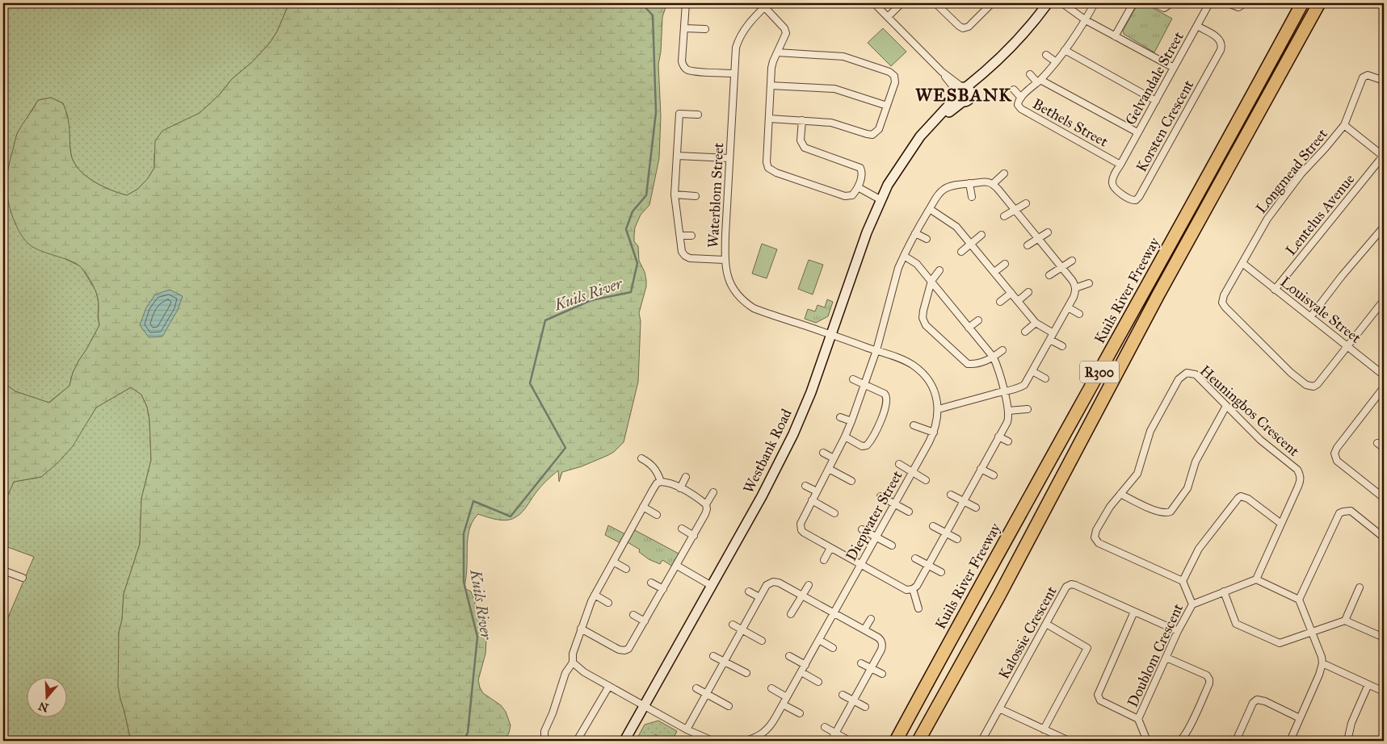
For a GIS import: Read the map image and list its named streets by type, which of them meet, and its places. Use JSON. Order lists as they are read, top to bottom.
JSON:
{
  "streets": {
    "highway": ["Kuils River Freeway", "R300"],
    "street": [
      "Gelvandale Street",
      "Bethels Street",
      "Korsten Crescent",
      "Longmead Street",
      "Waterblom Street",
      "Lentelus Avenue",
      "Louisvale Street",
      "Heuningbos Crescent",
      "Westbank Road",
      "Diepwater Street",
      "Kalossie Crescent",
      "Doublom Crescent"
    ]
  },
  "crossings": [
    ["Gelvandale Street", "Bethels Street"],
    ["Gelvandale Street", "Korsten Crescent"],
    ["Bethels Street", "Korsten Crescent"],
    ["Longmead Street", "Louisvale Street"],
    ["Waterblom Street", "Westbank Road"],
    ["Waterblom Street", "Diepwater Street"],
    ["Lentelus Avenue", "Louisvale Street"],
    ["Heuningbos Crescent", "Doublom Crescent"],
    ["Westbank Road", "Diepwater Street"],
    ["Kalossie Crescent", "Doublom Crescent"]
  ],
  "districts": ["WESBANK"],
  "water": ["Kuils River"],
  "north": "bottom"
}
